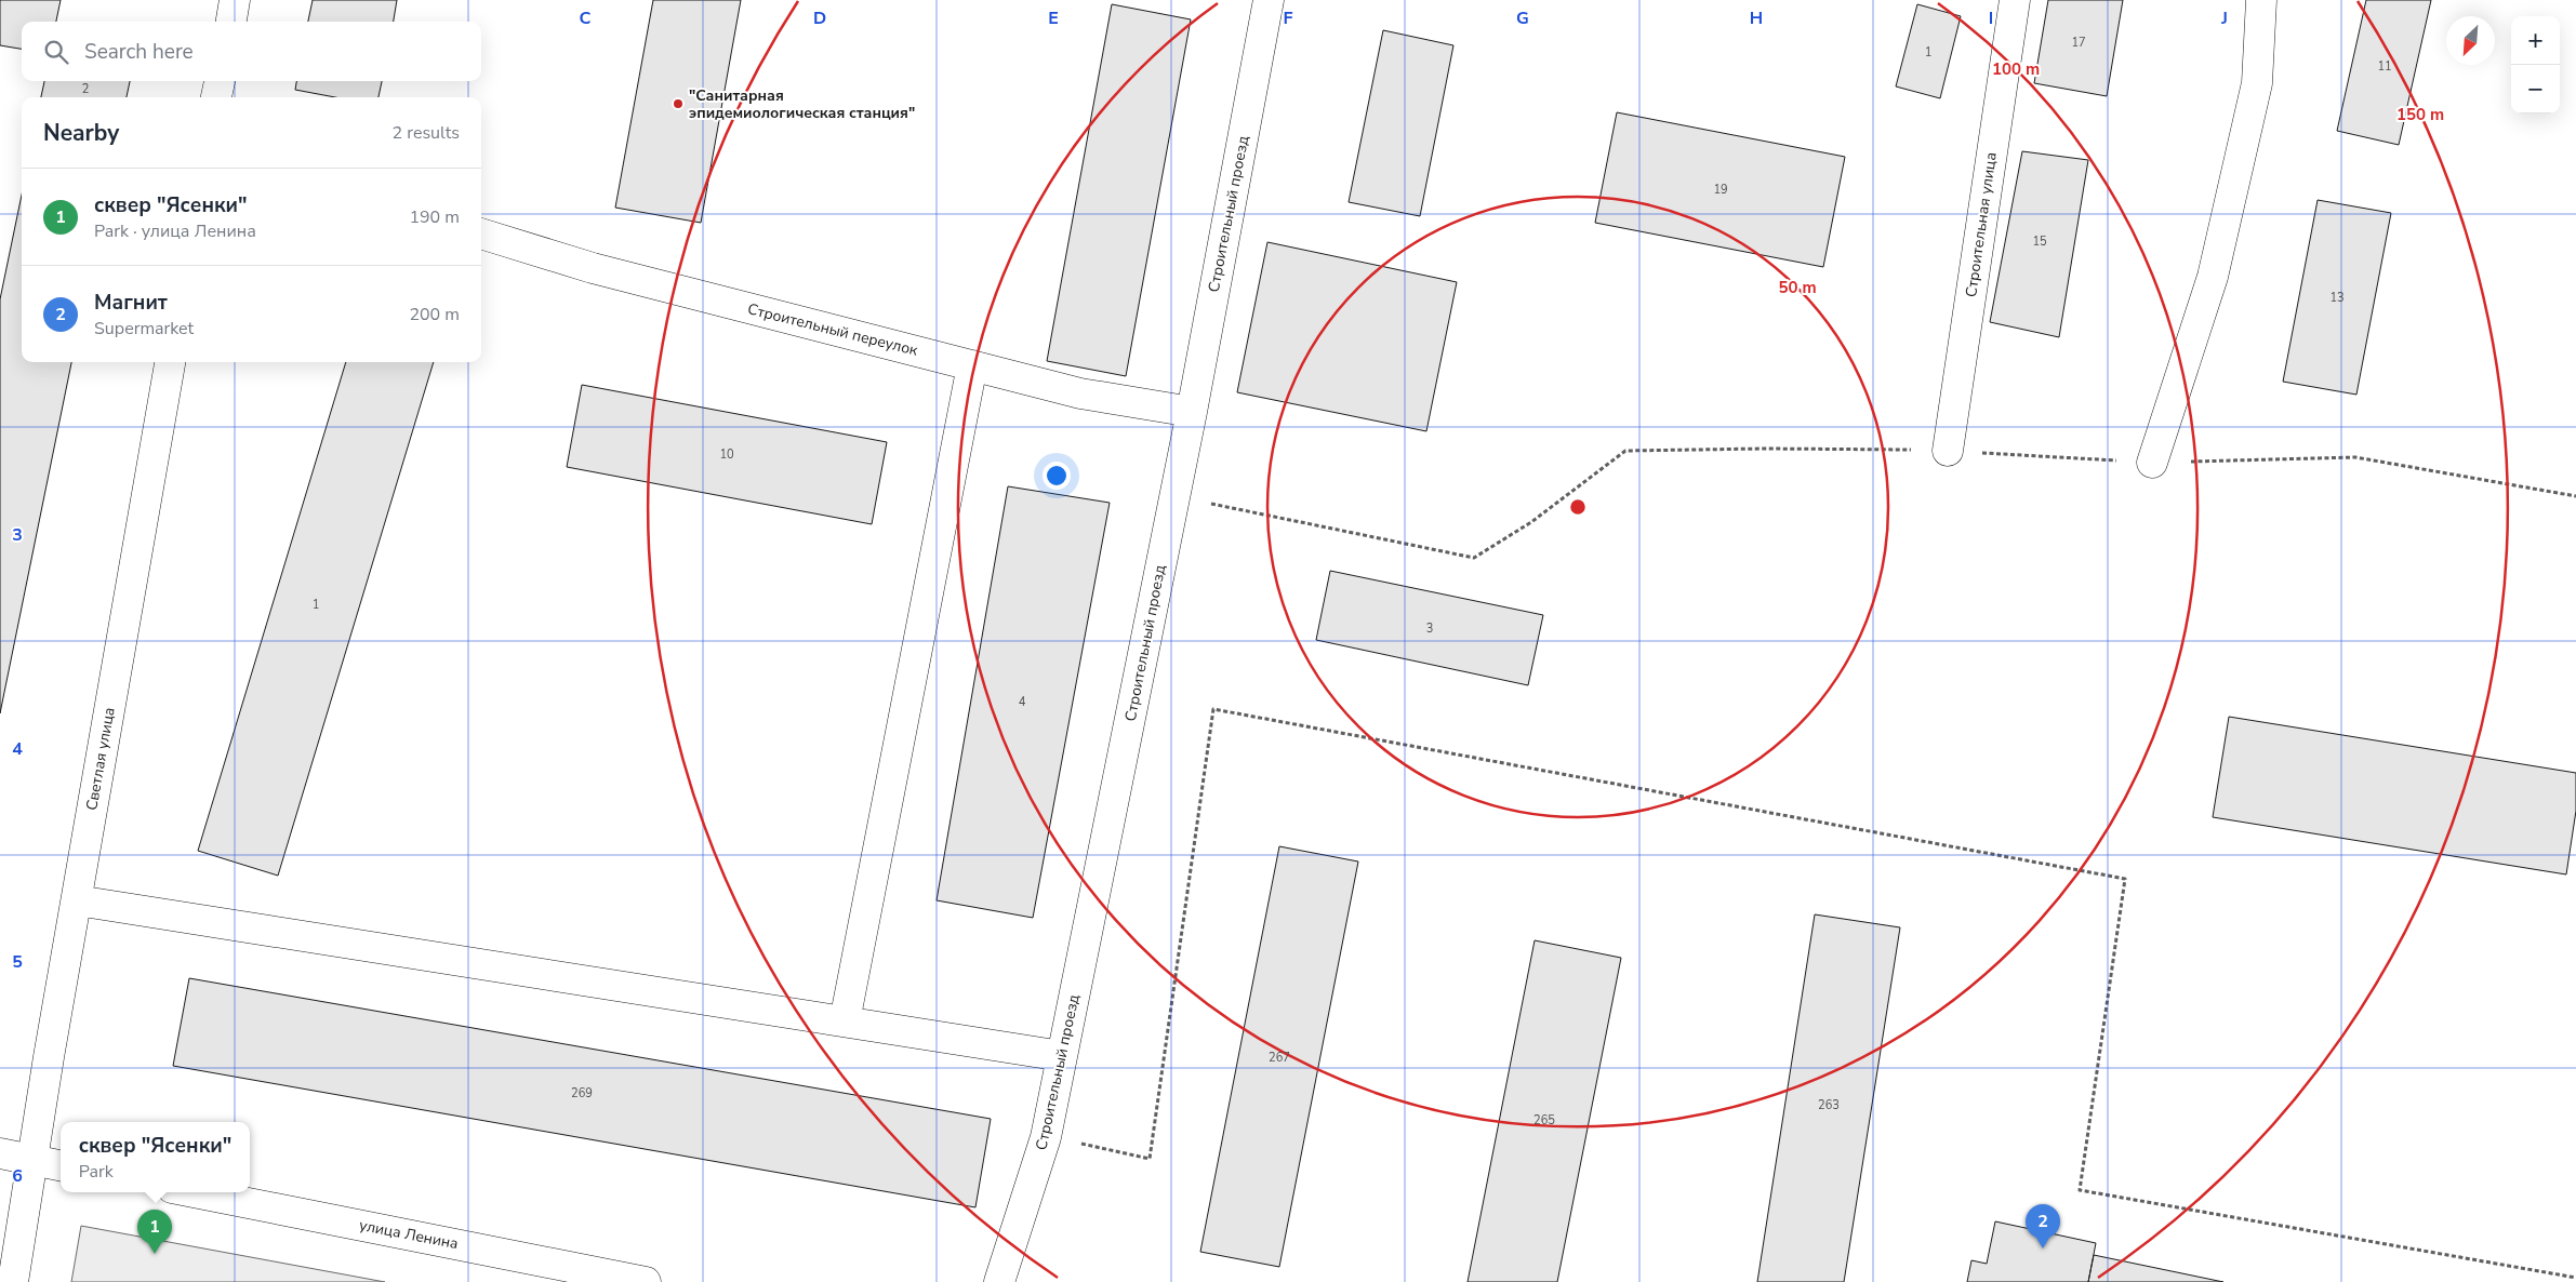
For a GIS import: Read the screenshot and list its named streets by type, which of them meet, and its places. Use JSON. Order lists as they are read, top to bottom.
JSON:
{
  "streets": {
    "street": [
      "Строительный проезд",
      "Строительная улица",
      "Строительный переулок",
      "Светлая улица",
      "улица Ленина"
    ]
  },
  "crossings": [
    ["Строительный проезд", "Строительный переулок"]
  ],
  "places": ["\"Санитарная эпидемиологическая станция\""],
  "house_numbers": [
    "17",
    "1",
    "11",
    "2",
    "19",
    "15",
    "13",
    "10",
    "1",
    "3",
    "4",
    "267",
    "269",
    "263",
    "265"
  ],
  "north": "bottom left",
  "page": {
    "map_buttons": ["+", "−"],
    "search": "Search here",
    "heading": ["Nearby", "2 results"],
    "list": [
      {
        "mark": "1",
        "name": "сквер \"Ясенки\"",
        "note": "Park · улица Ленина",
        "value": "190 m"
      },
      {
        "mark": "2",
        "name": "Магнит",
        "note": "Supermarket",
        "value": "200 m"
      }
    ],
    "popup": ["сквер \"Ясенки\"", "Park"],
    "pins": ["2", "1"]
  },
  "grid": {
    "columns": [
      "C",
      "D",
      "E",
      "F",
      "G",
      "H",
      "I",
      "J"
    ],
    "rows": [
      "3",
      "4",
      "5",
      "6"
    ]
  },
  "rings": ["100 m", "150 m", "50 m"]
}
